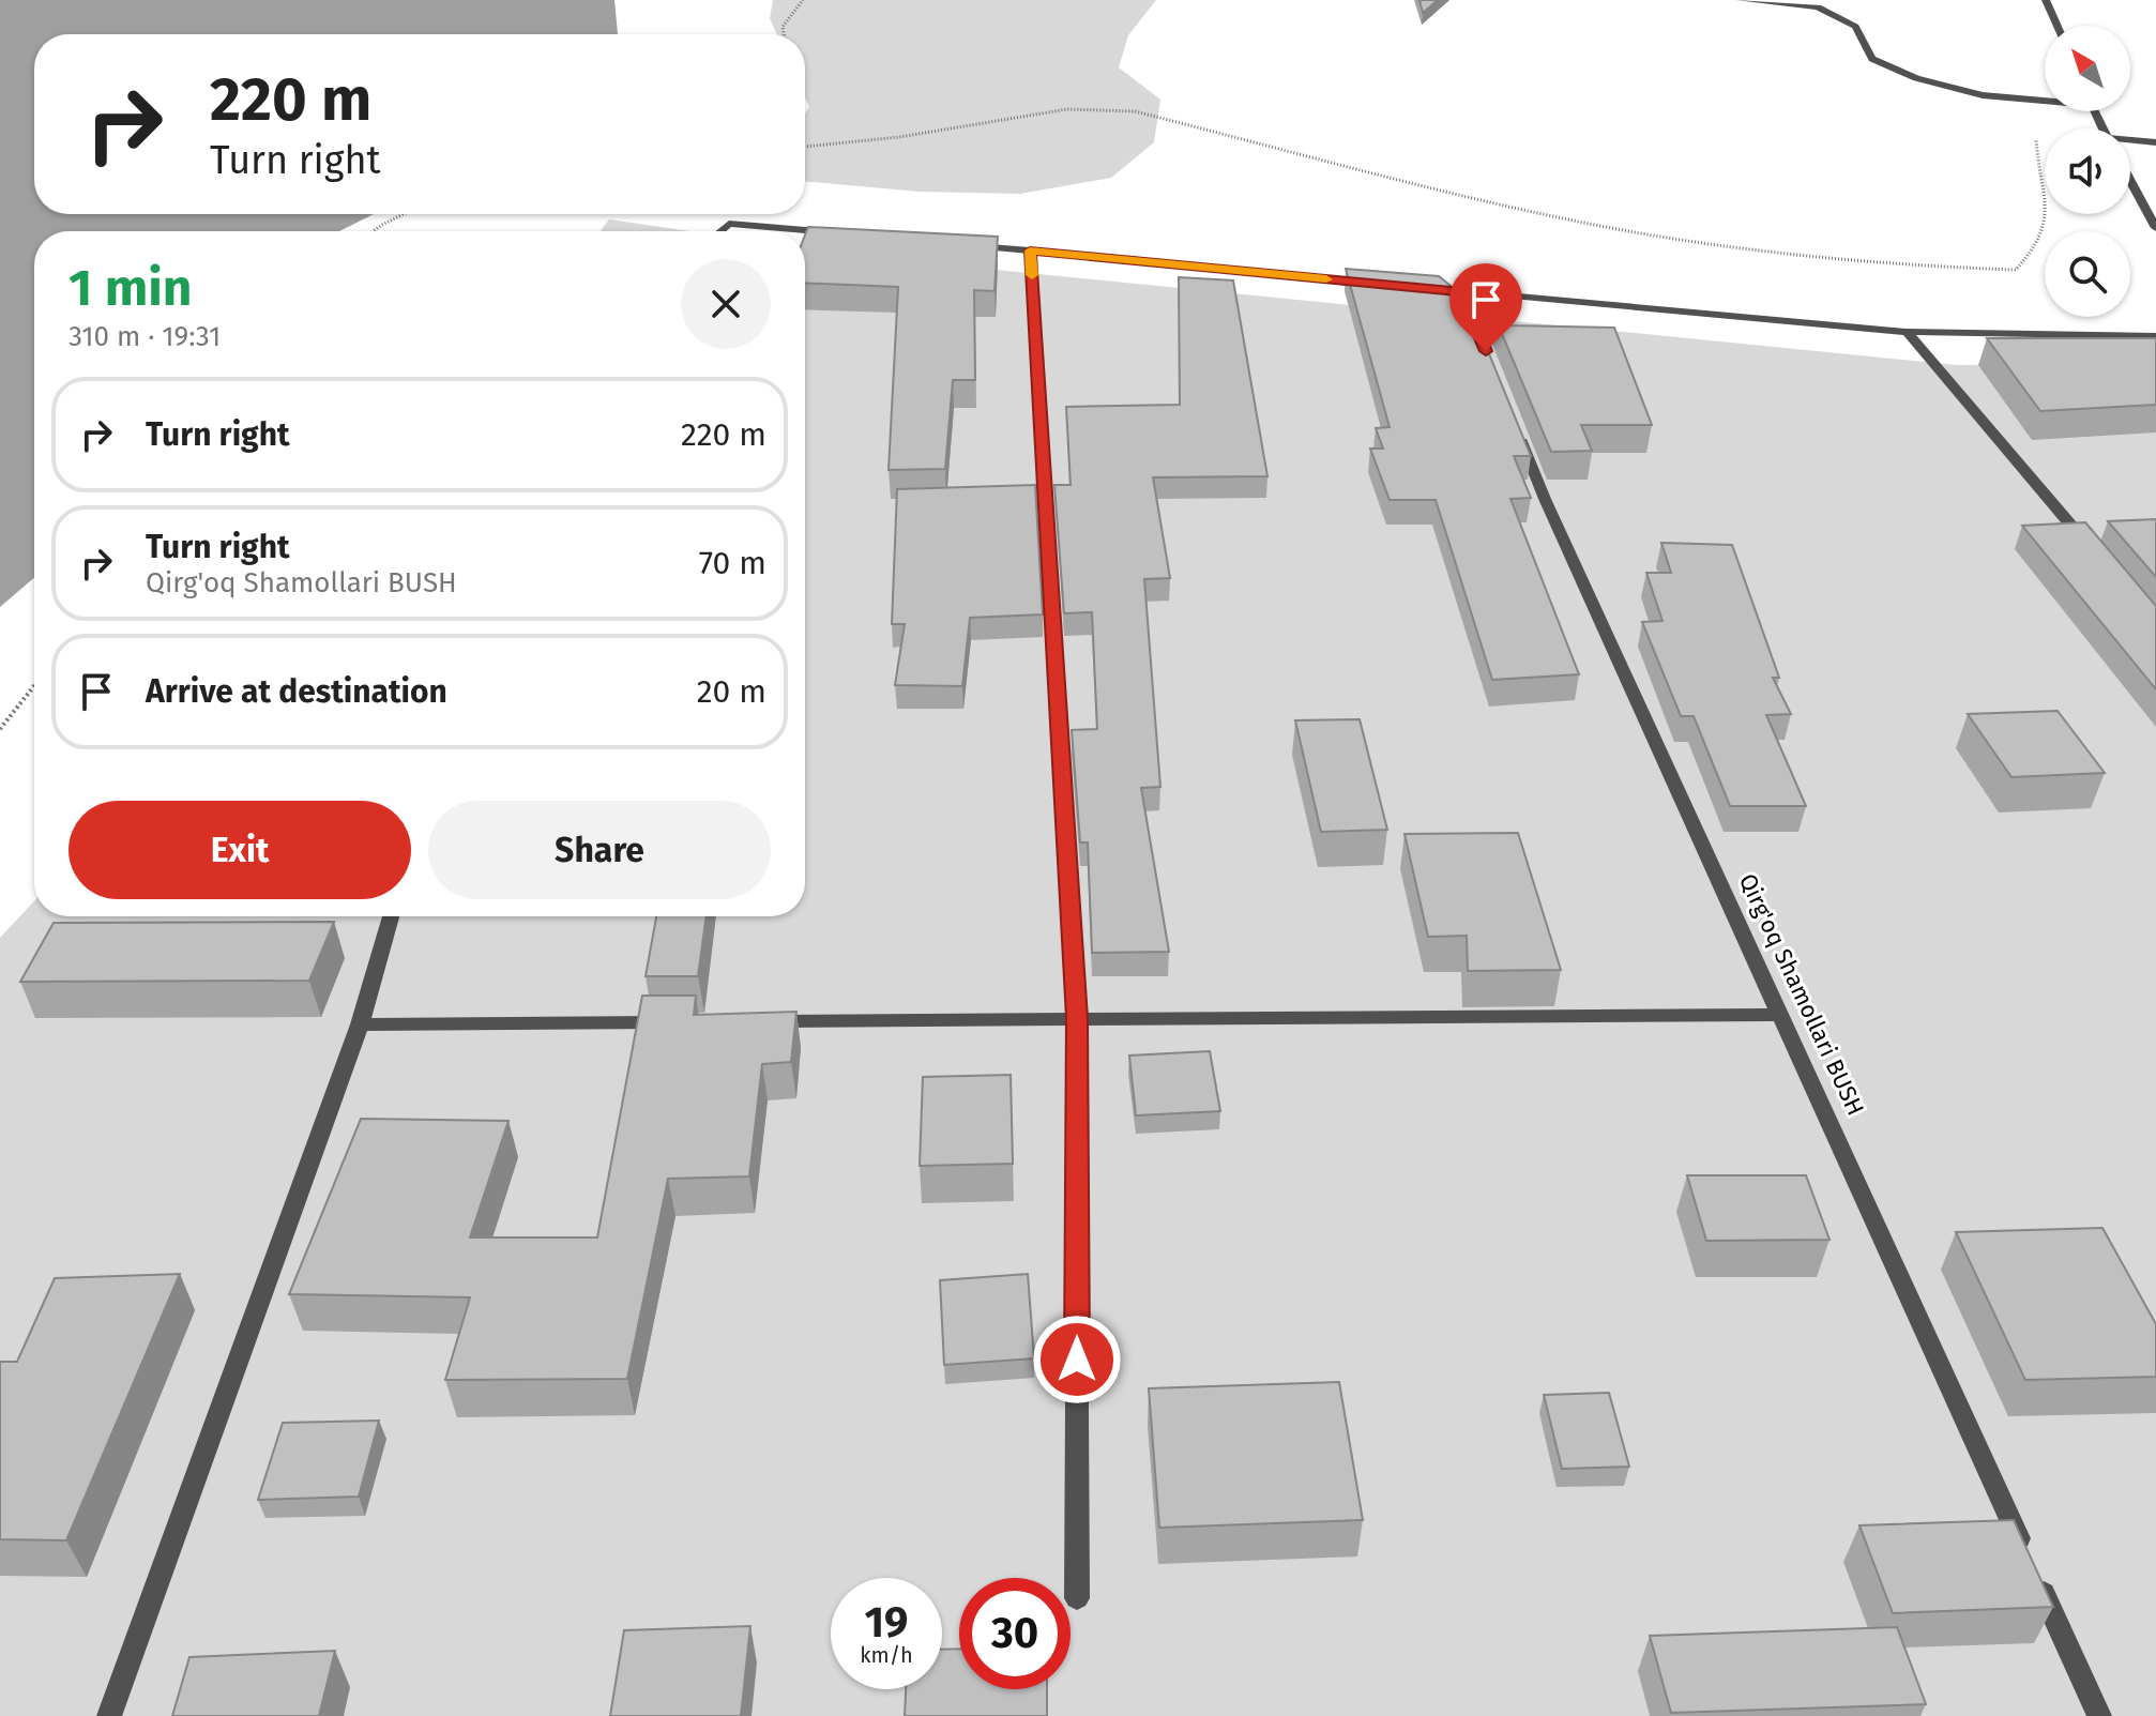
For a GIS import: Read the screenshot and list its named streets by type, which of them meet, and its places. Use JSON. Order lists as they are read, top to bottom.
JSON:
{
  "streets": {
    "street": ["Qirg'oq Shamollari BUSH"]
  },
  "north": "top left",
  "page": {
    "turn": ["220 m", "Turn right"],
    "heading": ["1 min", "310 m · 19:31"],
    "list": [
      {
        "name": "Turn right",
        "value": "220 m"
      },
      {
        "name": "Turn right",
        "note": "Qirg'oq Shamollari BUSH",
        "value": "70 m"
      },
      {
        "name": "Arrive at destination",
        "value": "20 m"
      }
    ],
    "buttons": ["Exit", "Share"],
    "speed": "19 km/h",
    "limit": "30"
  }
}
